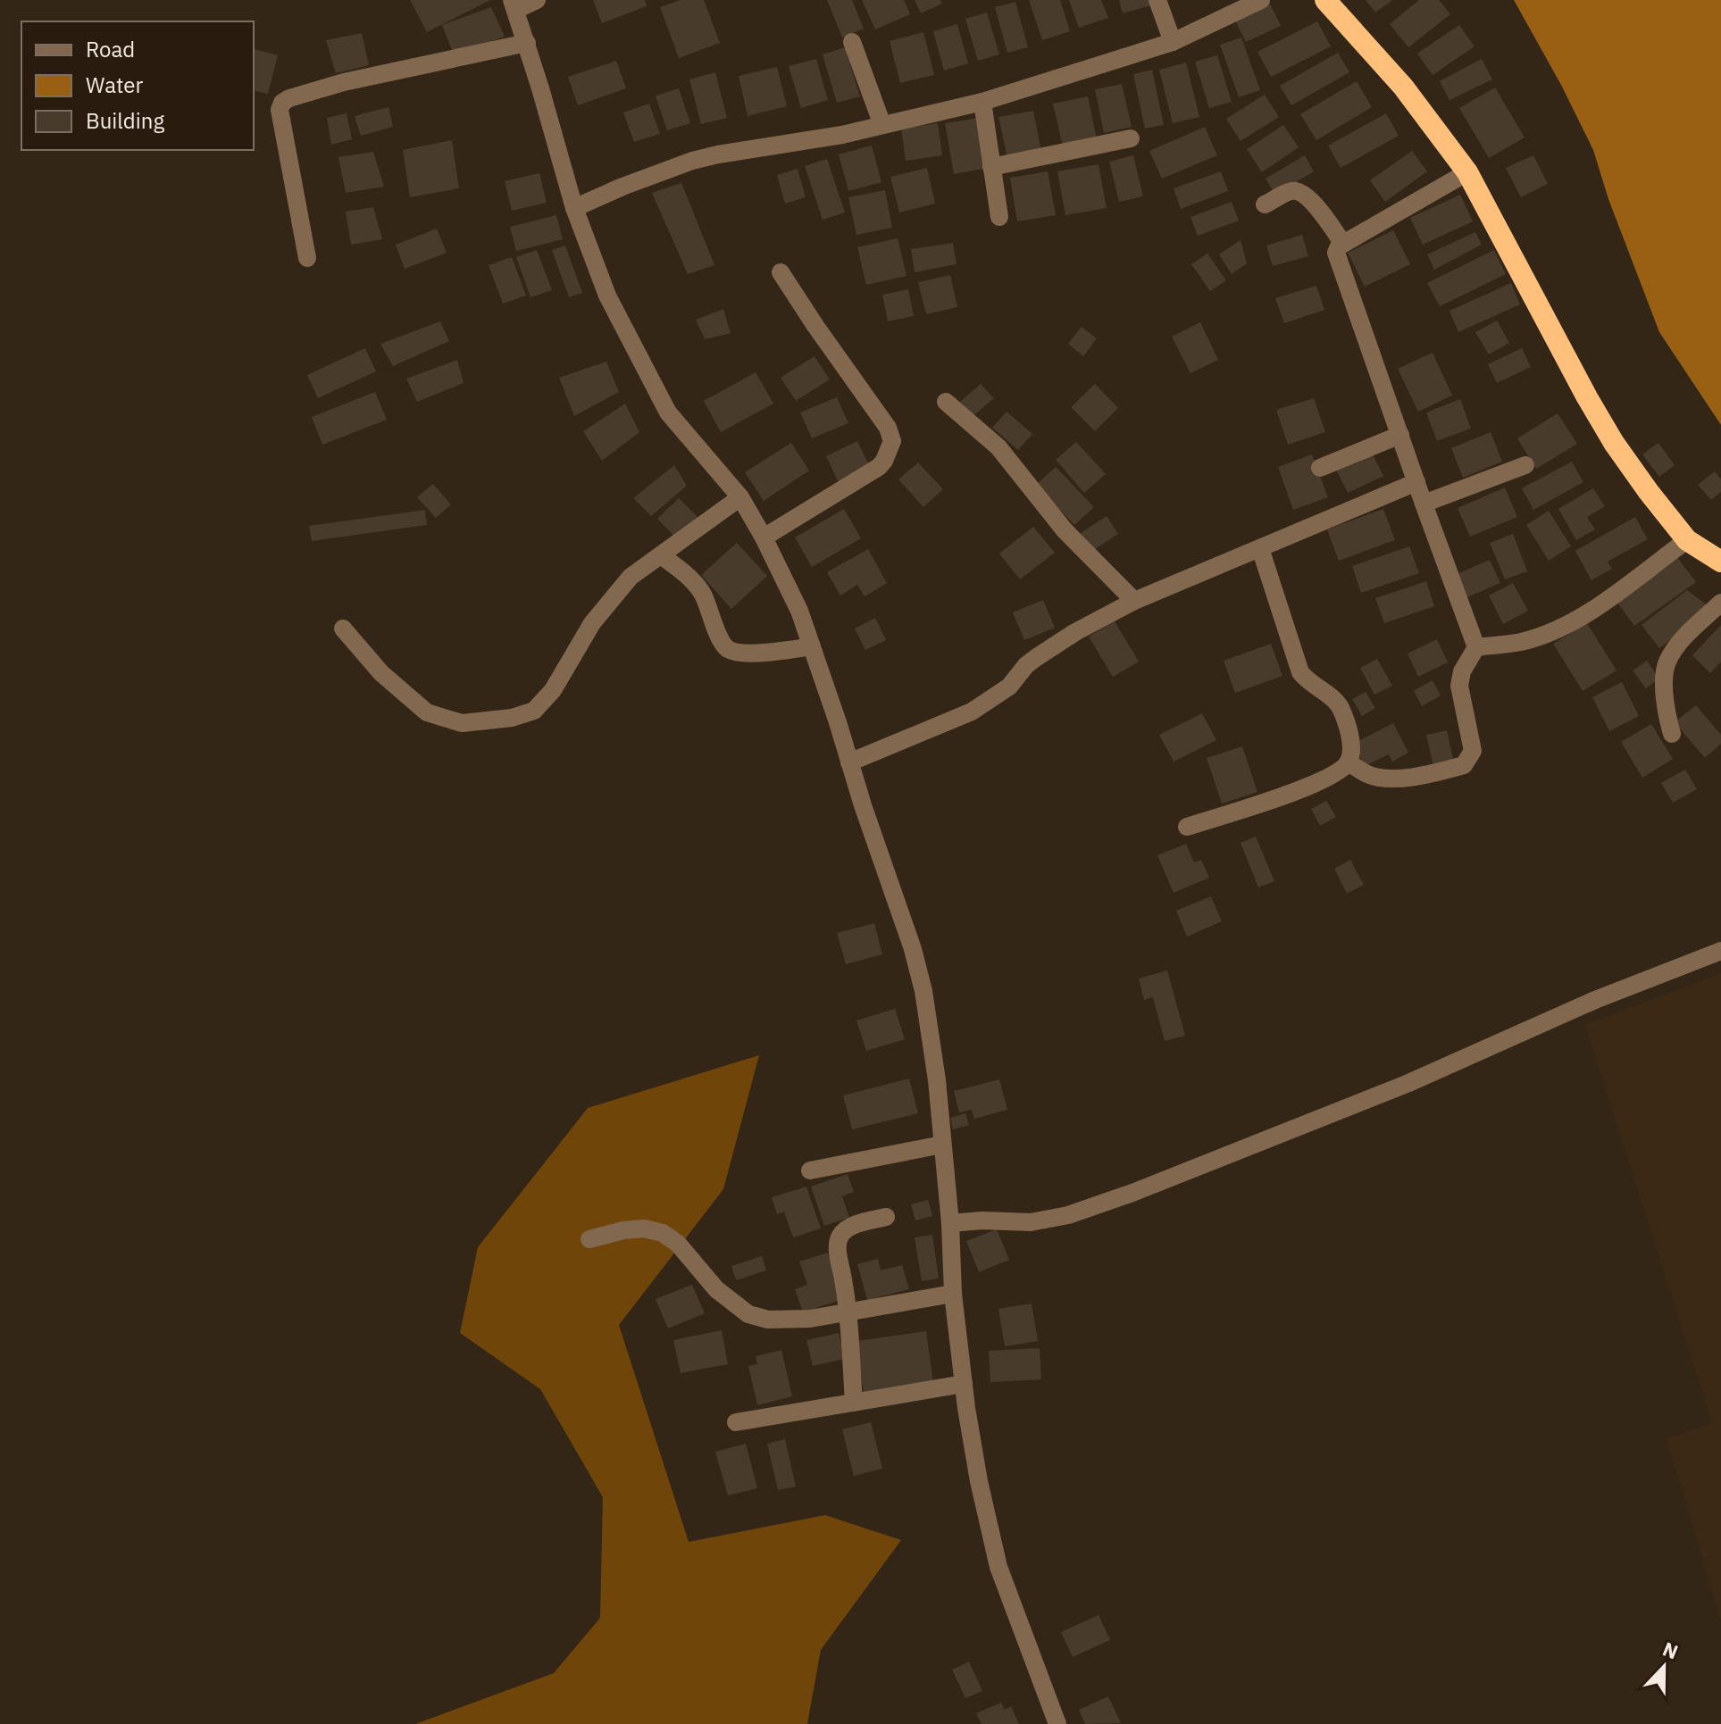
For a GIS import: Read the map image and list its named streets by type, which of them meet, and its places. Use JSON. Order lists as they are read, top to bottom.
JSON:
{
  "legend": ["Road", "Water", "Building"],
  "north": "top"
}
